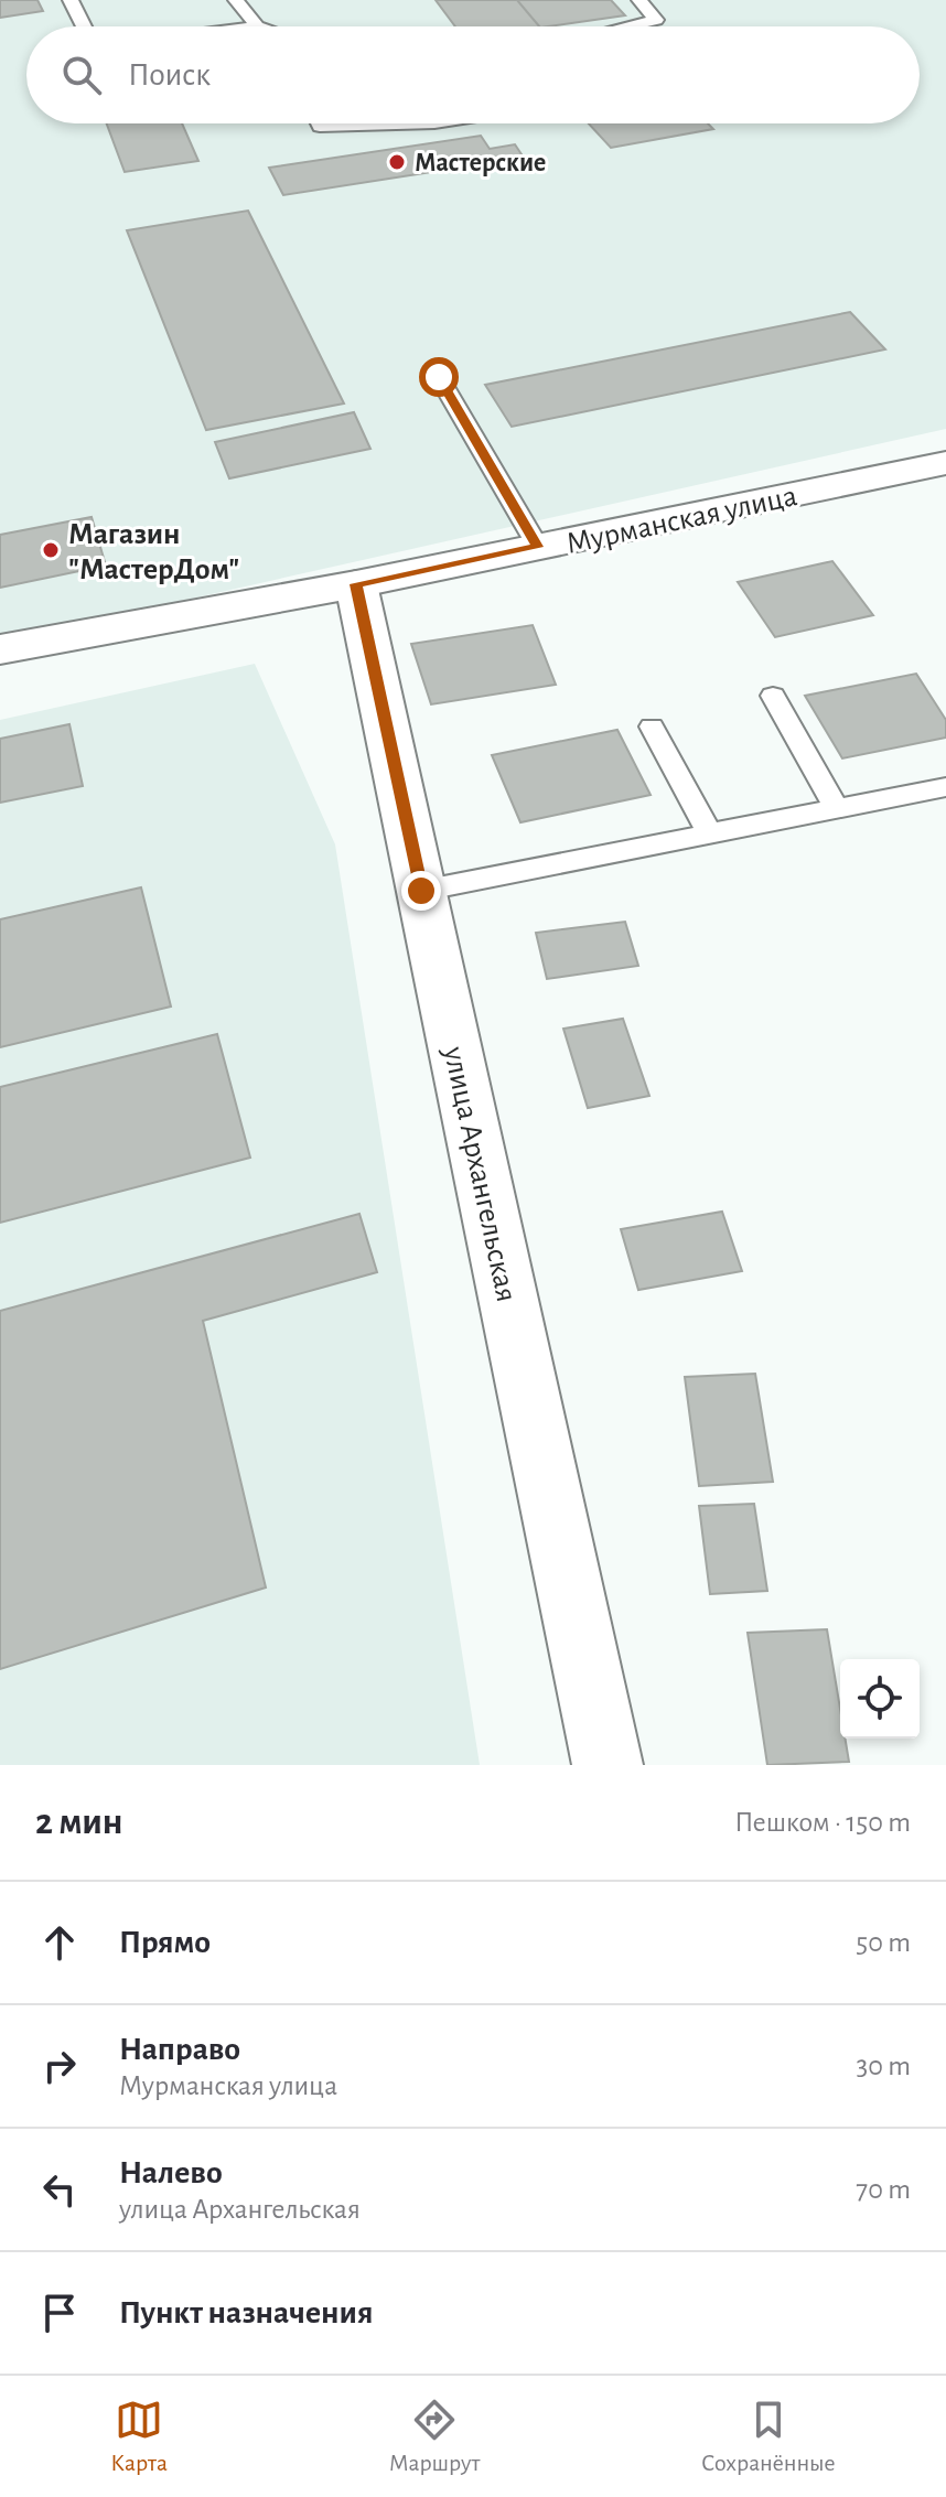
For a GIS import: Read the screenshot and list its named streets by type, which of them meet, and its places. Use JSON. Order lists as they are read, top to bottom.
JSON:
{
  "streets": {
    "street": ["Мурманская улица", "улица Архангельская"]
  },
  "crossings": [
    ["Мурманская улица", "улица Архангельская"]
  ],
  "places": ["Мастерские", "Магазин \"МастерДом\""],
  "page": {
    "search": "Поиск",
    "heading": ["2 мин", "Пешком · 150 m"],
    "list": [
      ["Прямо", "50 m"],
      ["Направо", "Мурманская улица", "30 m"],
      ["Налево", "улица Архангельская", "70 m"],
      "Пункт назначения"
    ],
    "nav": ["Карта", "Маршрут", "Сохранённые"]
  }
}
